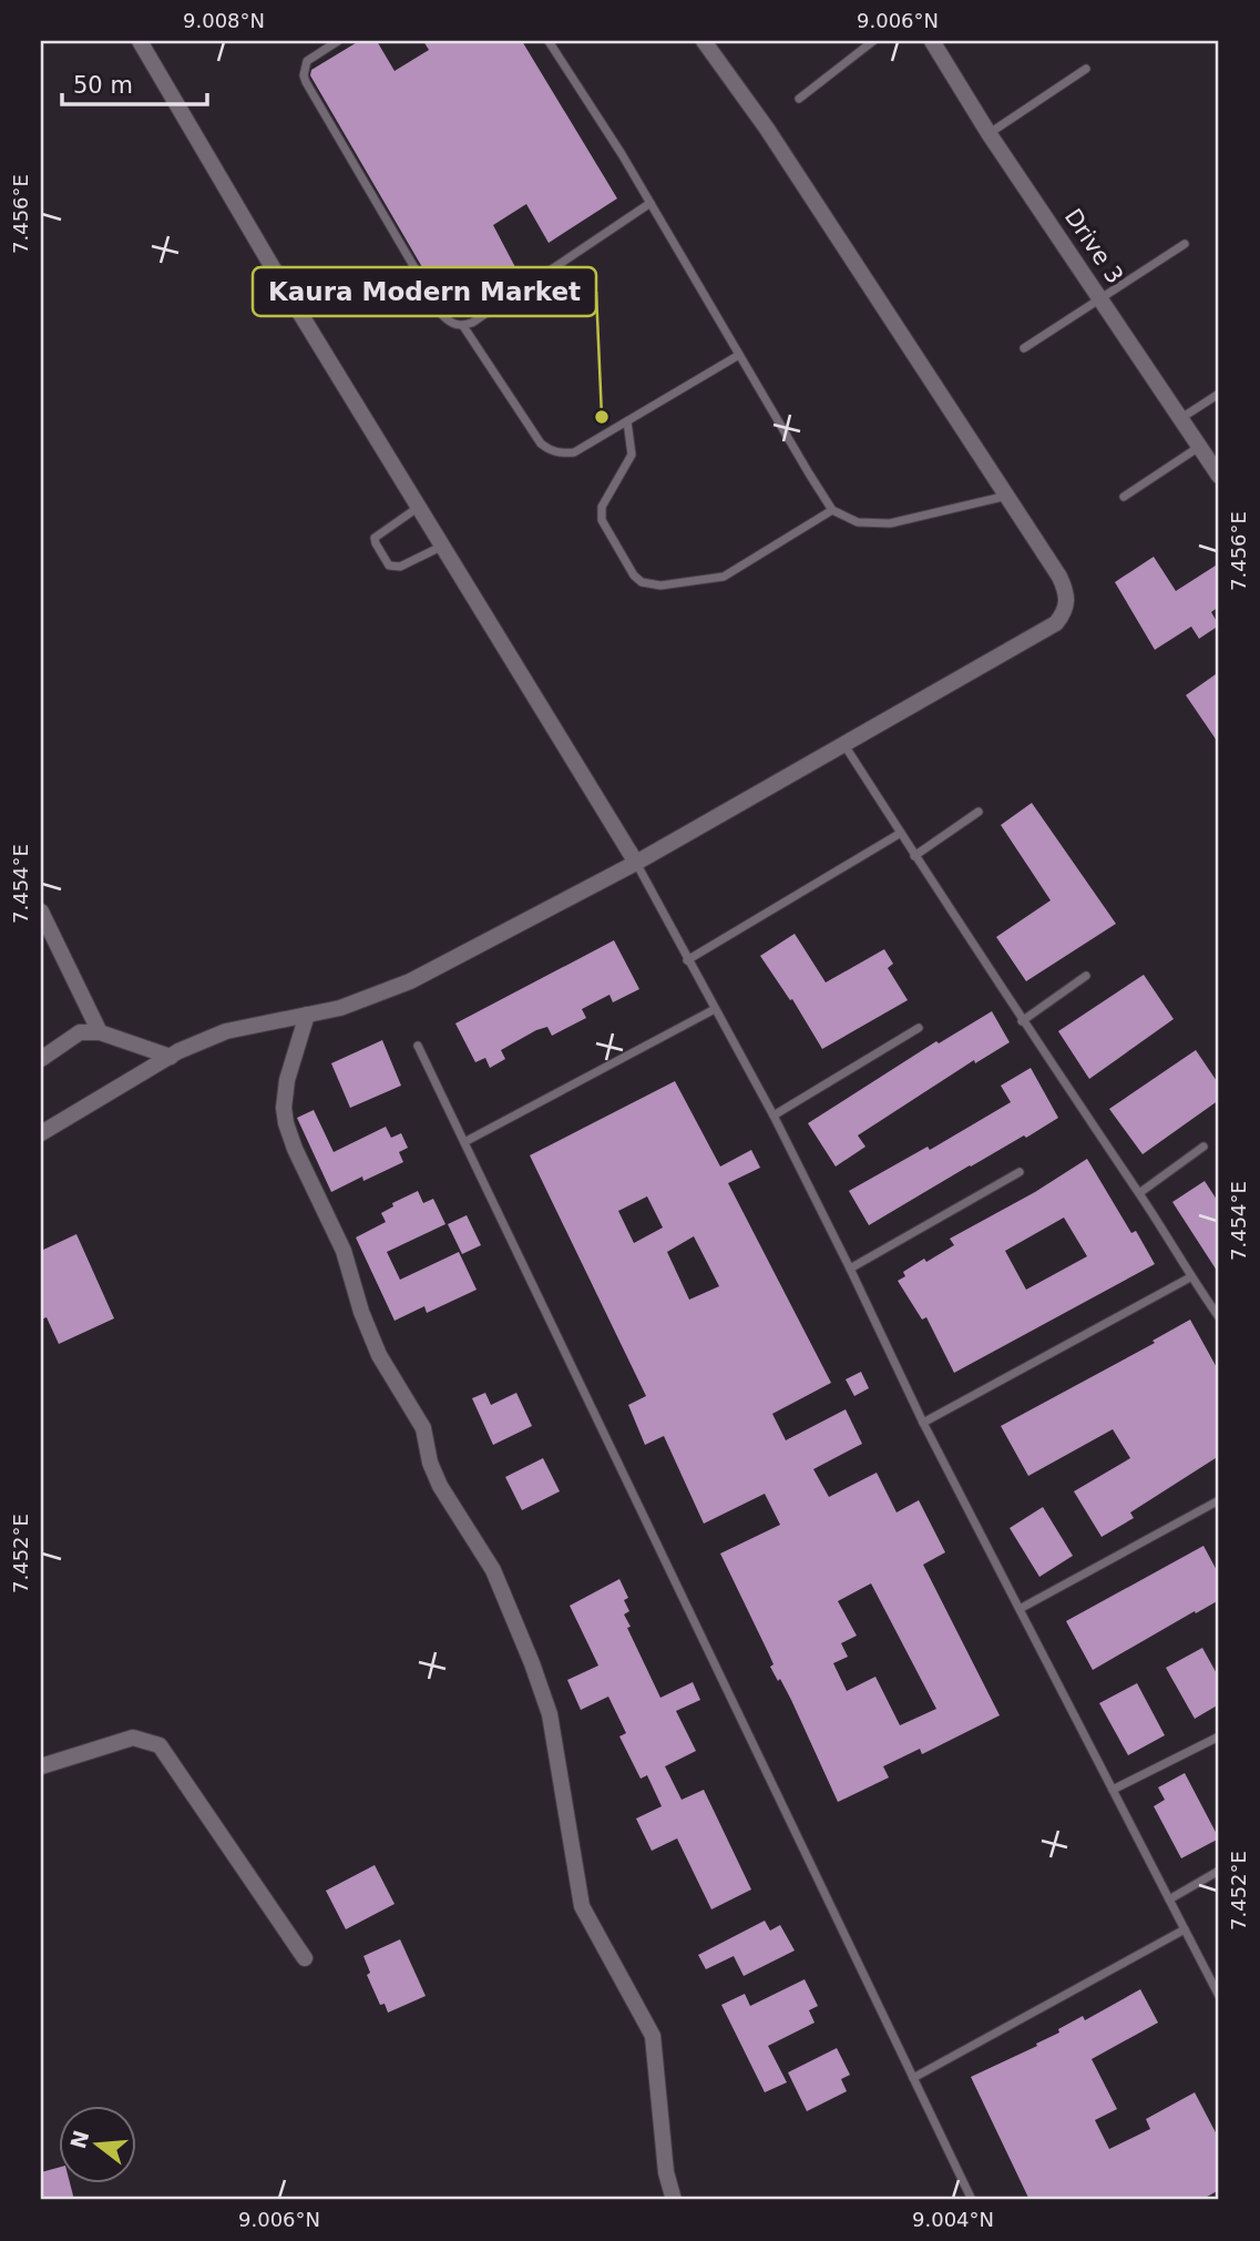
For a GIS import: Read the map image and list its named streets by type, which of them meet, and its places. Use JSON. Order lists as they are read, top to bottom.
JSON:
{
  "streets": {
    "street": ["Drive 3"]
  },
  "places": ["Kaura Modern Market"],
  "scale_bar": "50 m",
  "north": "left",
  "coordinates": [
    "9.008°N",
    "9.006°N",
    "7.456°E",
    "7.454°E",
    "7.452°E",
    "9.004°N"
  ]
}
